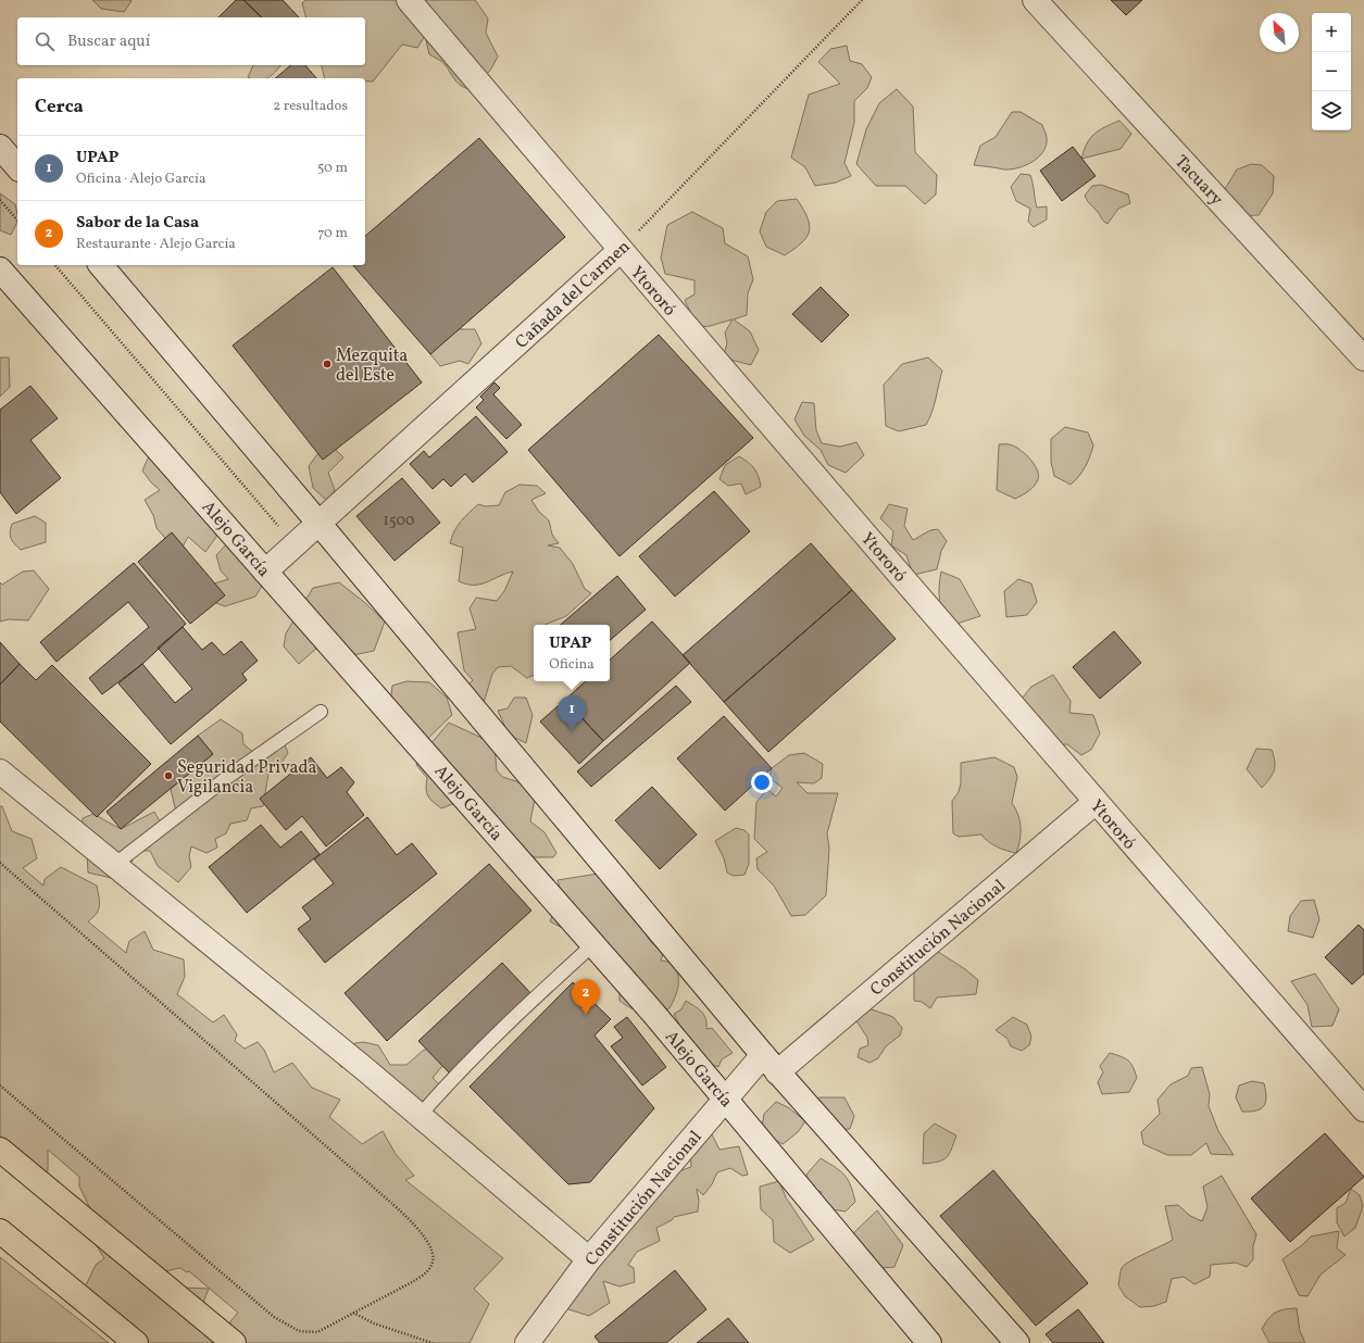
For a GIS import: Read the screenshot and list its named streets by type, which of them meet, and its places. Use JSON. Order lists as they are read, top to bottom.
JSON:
{
  "streets": {
    "street": [
      "Tacuary",
      "Ytororó",
      "Cañada del Carmen",
      "Alejo García",
      "Constitución Nacional"
    ]
  },
  "crossings": [
    ["Ytororó", "Cañada del Carmen"],
    ["Ytororó", "Constitución Nacional"],
    ["Cañada del Carmen", "Alejo García"],
    ["Alejo García", "Constitución Nacional"]
  ],
  "places": ["Mezquita del Este", "Seguridad Privada Vigilancia"],
  "house_numbers": ["1500"],
  "north": "top left",
  "page": {
    "map_buttons": ["+", "−"],
    "search": "Buscar aquí",
    "heading": ["Cerca", "2 resultados"],
    "list": [
      {
        "mark": "1",
        "name": "UPAP",
        "note": "Oficina · Alejo García",
        "value": "50 m"
      },
      {
        "mark": "2",
        "name": "Sabor de la Casa",
        "note": "Restaurante · Alejo García",
        "value": "70 m"
      }
    ],
    "popup": ["UPAP", "Oficina"],
    "pins": ["1", "2"]
  }
}
